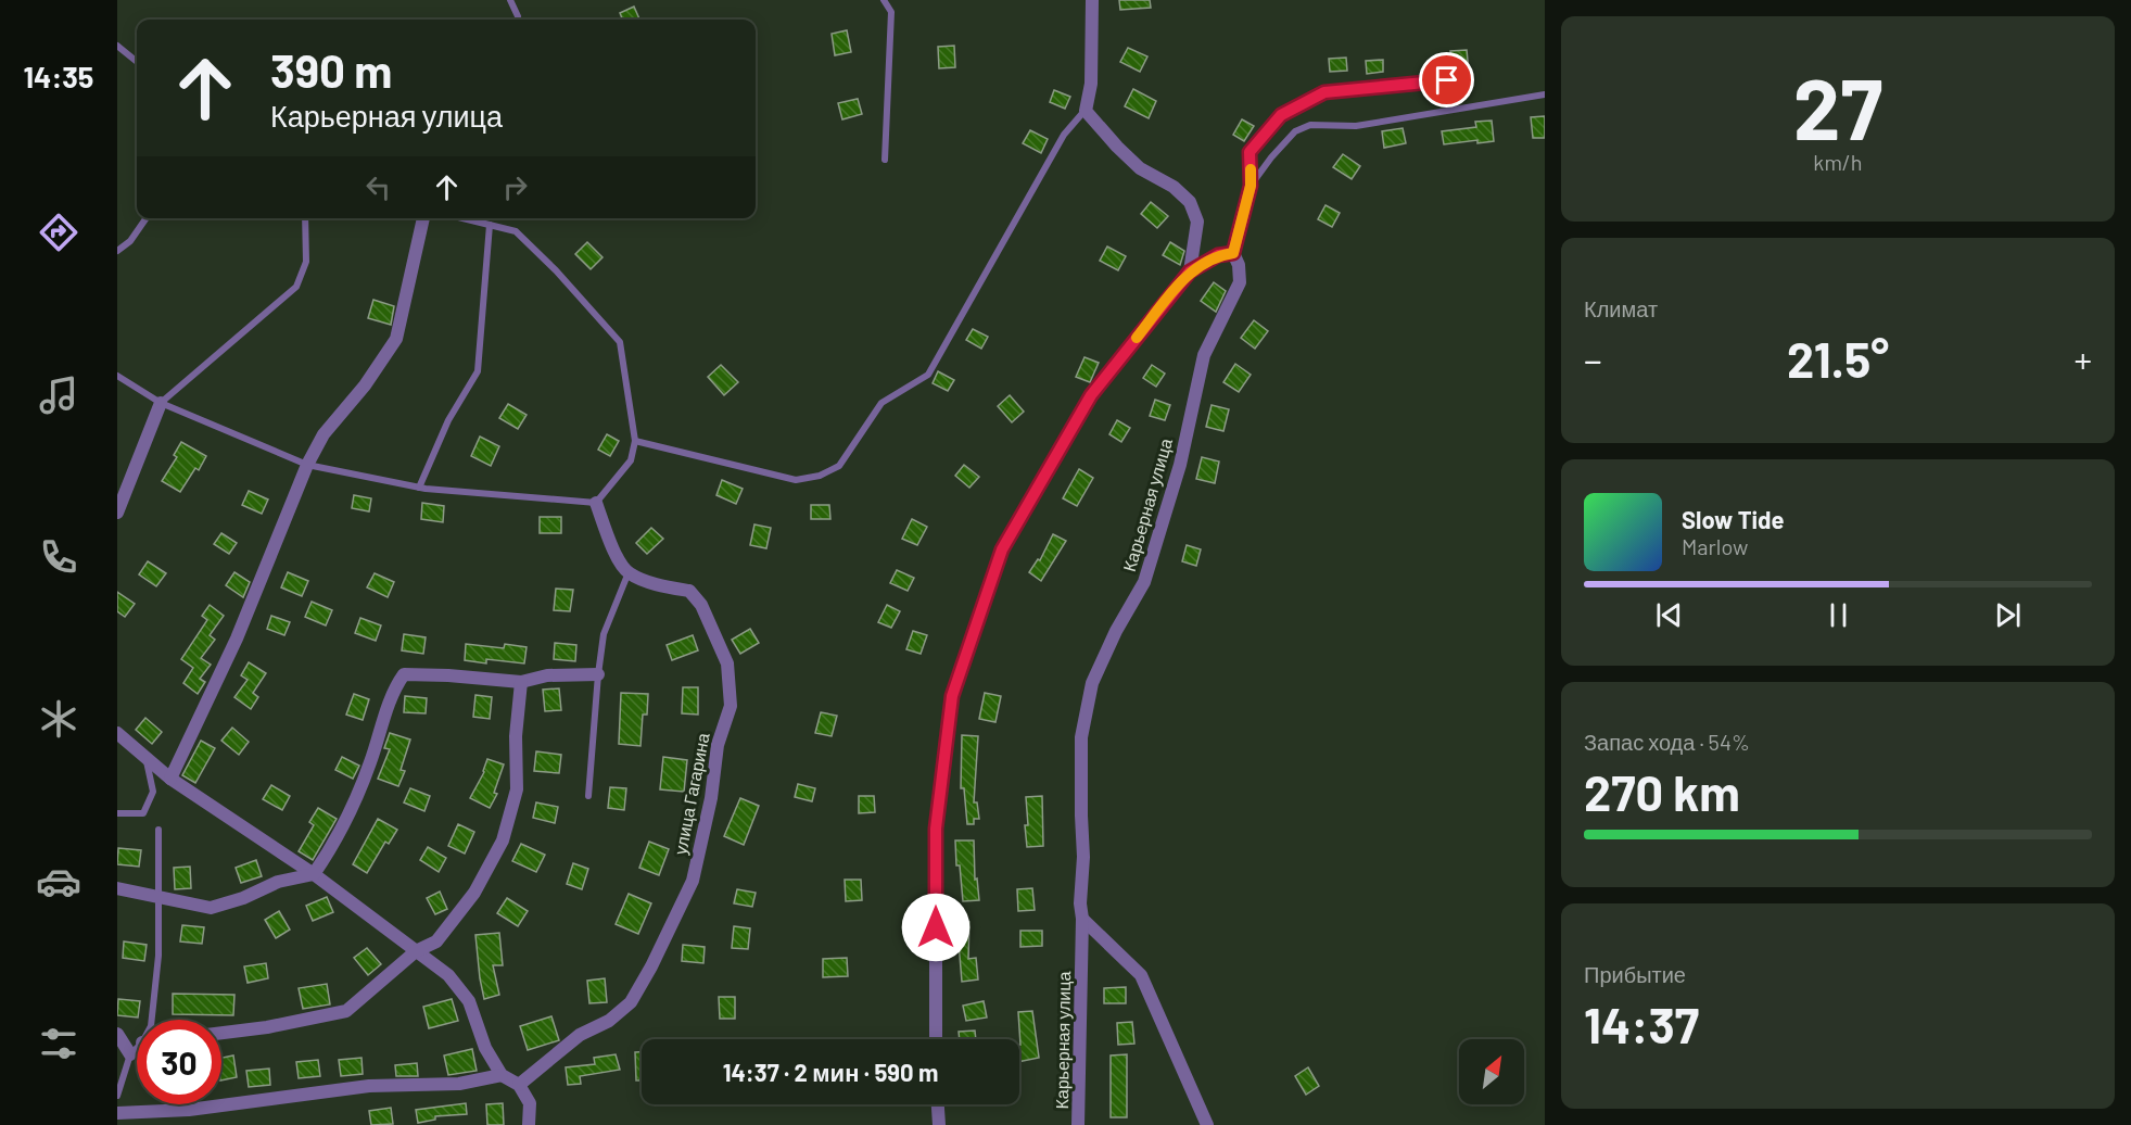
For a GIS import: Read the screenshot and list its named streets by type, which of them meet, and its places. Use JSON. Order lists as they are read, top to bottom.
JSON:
{
  "streets": {
    "street": ["Карьерная улица", "улица Гагарина"]
  },
  "north": "top right",
  "page": {
    "tabs": "14:35",
    "tile": [
      ["27", "km/h"],
      "Климат",
      ["Запас хода · 54%", "270 km"],
      ["Прибытие", "14:37"]
    ],
    "turn": ["390 m", "Карьерная улица"],
    "heat": ["−", "21.5°", "+"],
    "song": ["Slow Tide", "Marlow"],
    "limit": "30",
    "trip": "14:37 · 2 мин · 590 m"
  }
}
